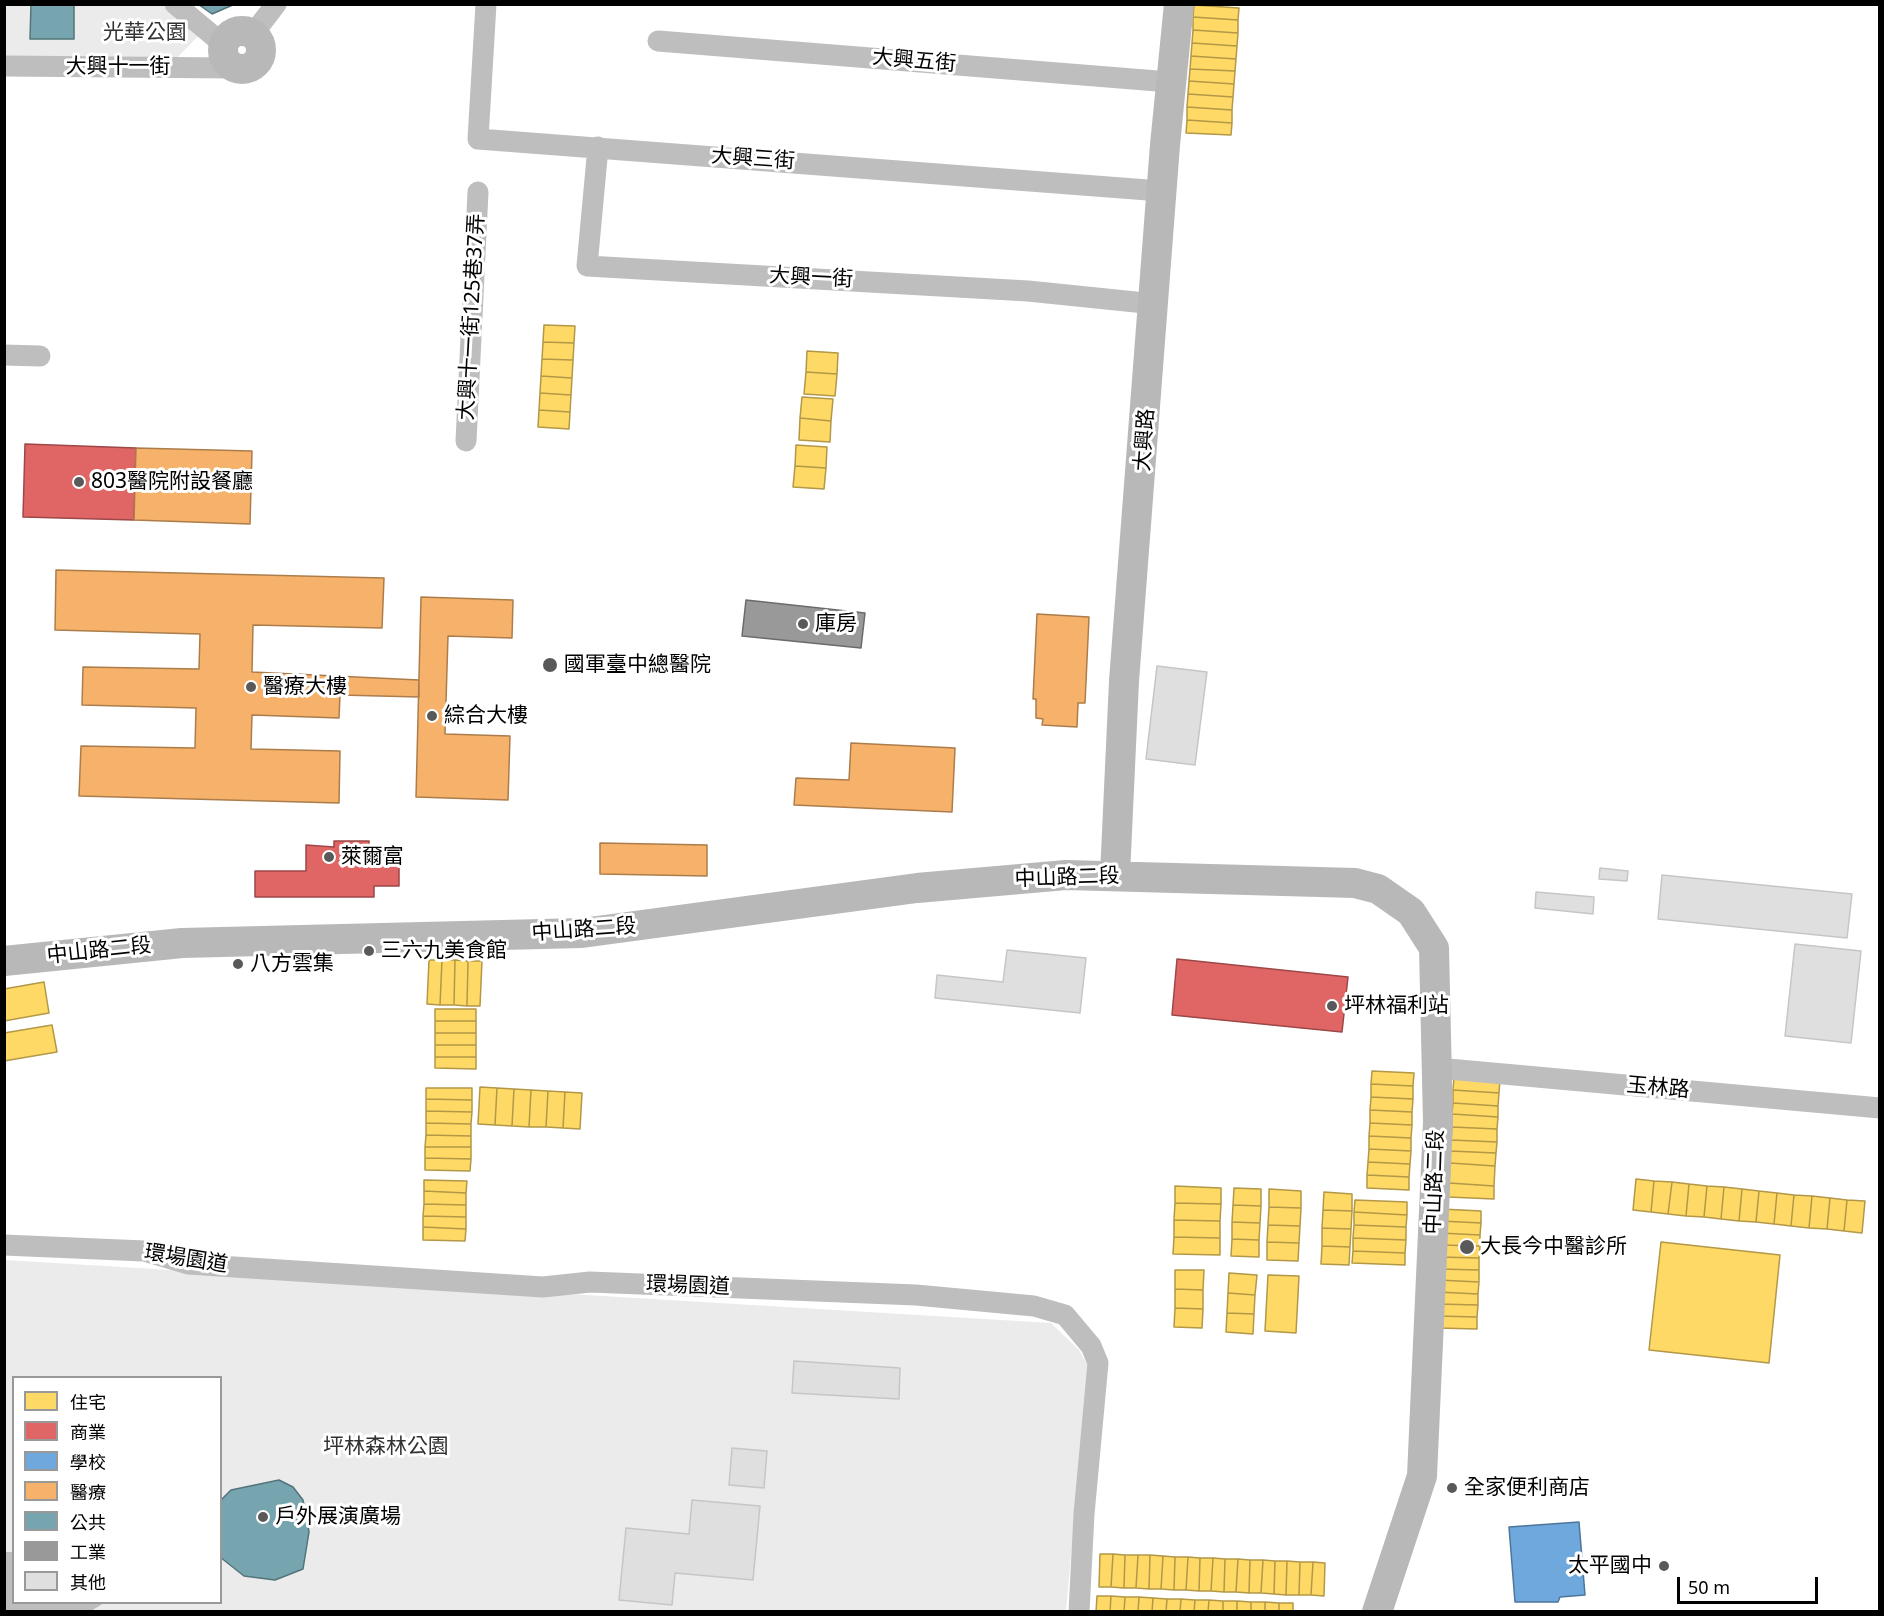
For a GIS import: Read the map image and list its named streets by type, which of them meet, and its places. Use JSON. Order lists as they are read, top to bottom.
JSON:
{
  "streets": {
    "main road": ["大興路", "中山路二段"],
    "street": [
      "大興五街",
      "大興十一街",
      "大興三街",
      "大興一街",
      "大興十一街125巷37弄",
      "玉林路",
      "環場園道"
    ]
  },
  "crossings": [
    ["大興五街", "大興路"],
    ["大興三街", "大興一街"],
    ["大興三街", "大興路"],
    ["大興一街", "大興路"],
    ["大興路", "中山路二段"],
    ["中山路二段", "玉林路"]
  ],
  "parks": ["光華公園", "坪林森林公園"],
  "places": [
    "803醫院附設餐廳",
    "庫房",
    "國軍臺中總醫院",
    "醫療大樓",
    "綜合大樓",
    "萊爾富",
    "三六九美食館",
    "八方雲集",
    "坪林福利站",
    "大長今中醫診所",
    "全家便利商店",
    "戶外展演廣場",
    "太平國中"
  ],
  "legend": [
    "住宅",
    "商業",
    "學校",
    "醫療",
    "公共",
    "工業",
    "其他"
  ],
  "scale_bar": "50 m"
}
